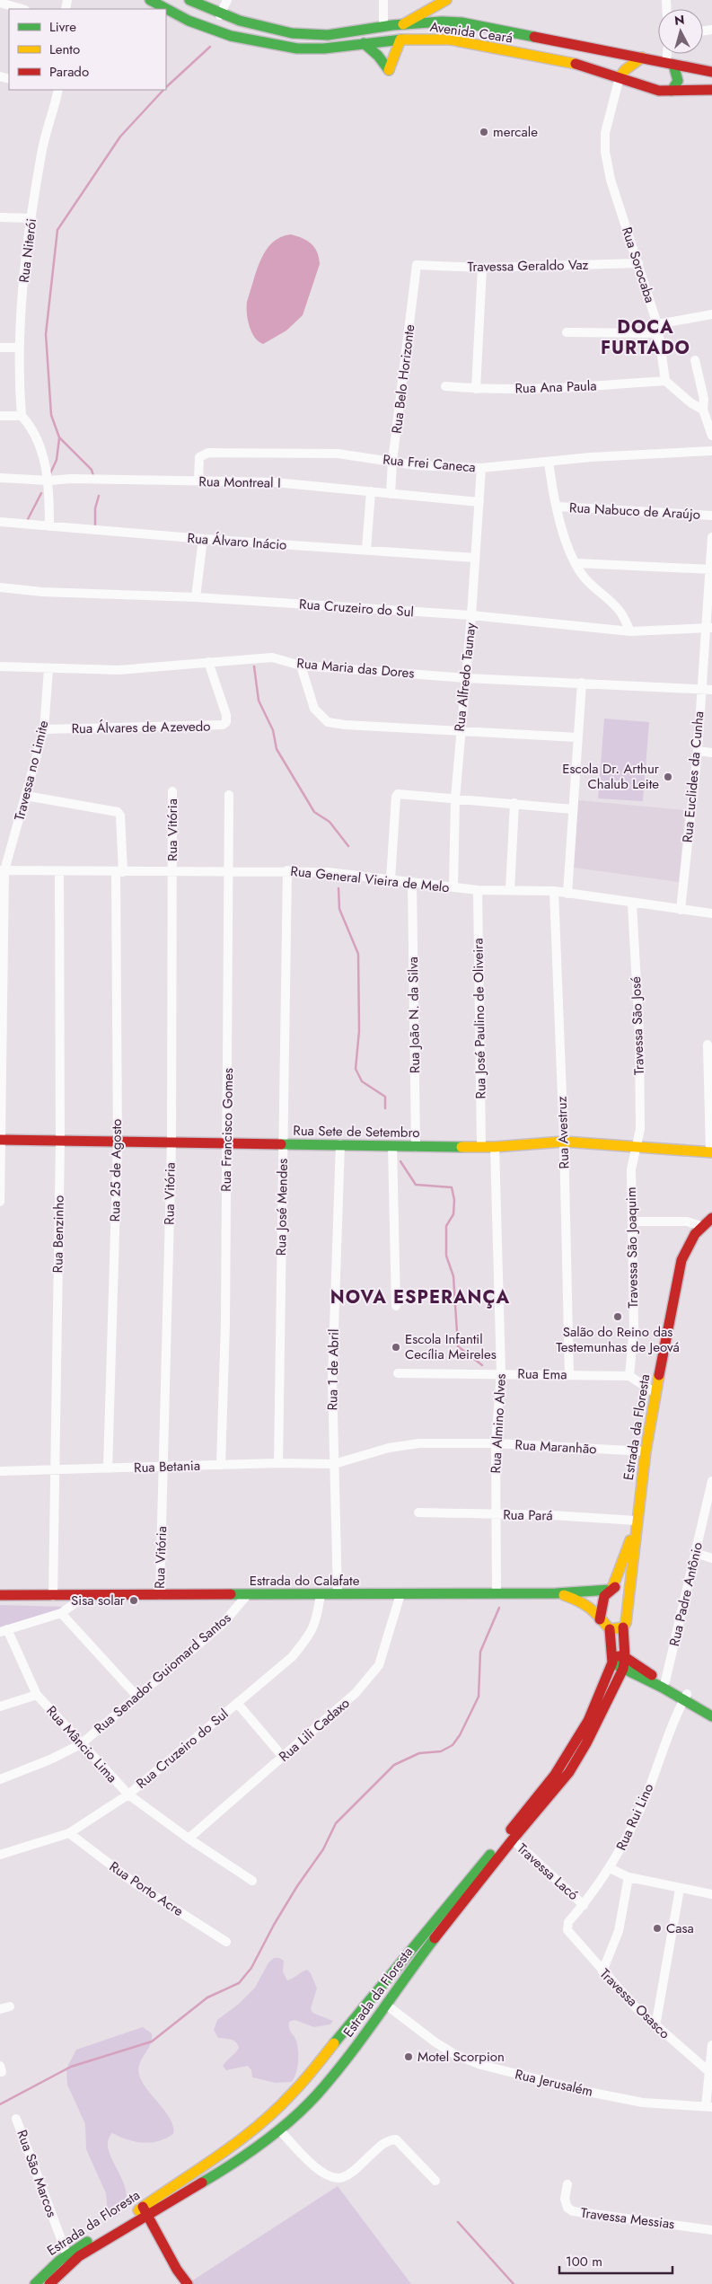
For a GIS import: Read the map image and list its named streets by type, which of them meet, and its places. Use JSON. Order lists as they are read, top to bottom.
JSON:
{
  "streets": {
    "main road": [
      "Avenida Ceará",
      "Rua Sete de Setembro",
      "Estrada da Floresta",
      "Estrada do Calafate"
    ],
    "street": [
      "Rua Niterói",
      "Rua Sorocaba",
      "Travessa Geraldo Vaz",
      "Rua Belo Horizonte",
      "Rua Ana Paula",
      "Rua Frei Caneca",
      "Rua Montreal I",
      "Rua Nabuco de Araújo",
      "Rua Álvaro Inácio",
      "Rua Cruzeiro do Sul",
      "Rua Maria das Dores",
      "Rua Alfredo Taunay",
      "Rua Álvares de Azevedo",
      "Travessa no Limite",
      "Rua Euclides da Cunha",
      "Rua Vitória",
      "Rua General Vieira de Melo",
      "Rua João N. da Silva",
      "Rua José Paulino de Oliveira",
      "Travessa São José",
      "Rua Francisco Gomes",
      "Rua Avestruz",
      "Rua 25 de Agosto",
      "Rua José Mendes",
      "Rua Benzinho",
      "Travessa São Joaquim",
      "Rua 1 de Abril",
      "Rua Ema",
      "Rua Almino Alves",
      "Rua Maranhão",
      "Rua Betania",
      "Rua Pará",
      "Rua Padre Antônio",
      "Rua Senador Guiomard Santos",
      "Rua Lili Cadaxo",
      "Rua Mâncio Lima",
      "Rua Rui Lino",
      "Travessa Lacó",
      "Rua Porto Acre",
      "Travessa Osasco",
      "Rua Jerusalém",
      "Rua São Marcos",
      "Travessa Messias"
    ]
  },
  "crossings": [
    ["Avenida Ceará", "Rua Sorocaba"],
    ["Rua Sorocaba", "Travessa Geraldo Vaz"],
    ["Rua Sorocaba", "Rua Ana Paula"],
    ["Travessa Geraldo Vaz", "Rua Belo Horizonte"],
    ["Rua Belo Horizonte", "Rua Frei Caneca"],
    ["Rua Belo Horizonte", "Rua Montreal I"],
    ["Rua Frei Caneca", "Rua Montreal I"],
    ["Rua Frei Caneca", "Rua Alfredo Taunay"],
    ["Rua Montreal I", "Rua Alfredo Taunay"],
    ["Rua Álvaro Inácio", "Rua Alfredo Taunay"],
    ["Rua Cruzeiro do Sul", "Rua Alfredo Taunay"],
    ["Rua Cruzeiro do Sul", "Rua Euclides da Cunha"],
    ["Rua Cruzeiro do Sul", "Estrada do Calafate"],
    ["Rua Cruzeiro do Sul", "Rua Mâncio Lima"],
    ["Rua Cruzeiro do Sul", "Rua Porto Acre"],
    ["Rua Maria das Dores", "Rua Alfredo Taunay"],
    ["Rua Maria das Dores", "Rua Álvares de Azevedo"],
    ["Rua Maria das Dores", "Travessa no Limite"],
    ["Rua Maria das Dores", "Rua Euclides da Cunha"],
    ["Rua Alfredo Taunay", "Rua General Vieira de Melo"],
    ["Rua Álvares de Azevedo", "Travessa no Limite"],
    ["Travessa no Limite", "Rua General Vieira de Melo"],
    ["Travessa no Limite", "Rua Sete de Setembro"],
    ["Travessa no Limite", "Rua 25 de Agosto"],
    ["Rua Euclides da Cunha", "Rua General Vieira de Melo"],
    ["Rua Vitória", "Rua General Vieira de Melo"],
    ["Rua Vitória", "Rua Sete de Setembro"],
    ["Rua Vitória", "Rua Betania"],
    ["Rua Vitória", "Estrada do Calafate"],
    ["Rua General Vieira de Melo", "Rua João N. da Silva"],
    ["Rua General Vieira de Melo", "Rua José Paulino de Oliveira"],
    ["Rua General Vieira de Melo", "Travessa São José"],
    ["Rua General Vieira de Melo", "Rua Francisco Gomes"],
    ["Rua General Vieira de Melo", "Rua Avestruz"],
    ["Rua General Vieira de Melo", "Rua 25 de Agosto"],
    ["Rua General Vieira de Melo", "Rua José Mendes"],
    ["Rua General Vieira de Melo", "Rua Benzinho"],
    ["Rua João N. da Silva", "Rua Sete de Setembro"],
    ["Rua José Paulino de Oliveira", "Rua Sete de Setembro"],
    ["Travessa São José", "Rua Sete de Setembro"],
    ["Travessa São José", "Travessa São Joaquim"],
    ["Rua Francisco Gomes", "Rua Sete de Setembro"],
    ["Rua Francisco Gomes", "Rua Betania"],
    ["Rua Sete de Setembro", "Rua Avestruz"],
    ["Rua Sete de Setembro", "Rua 25 de Agosto"],
    ["Rua Sete de Setembro", "Rua José Mendes"],
    ["Rua Sete de Setembro", "Rua Benzinho"],
    ["Rua Sete de Setembro", "Travessa São Joaquim"],
    ["Rua Sete de Setembro", "Rua 1 de Abril"],
    ["Rua Sete de Setembro", "Rua Almino Alves"],
    ["Rua Avestruz", "Rua Ema"],
    ["Rua 25 de Agosto", "Rua Betania"],
    ["Rua José Mendes", "Rua Betania"],
    ["Rua Benzinho", "Rua Betania"],
    ["Rua Benzinho", "Estrada do Calafate"],
    ["Travessa São Joaquim", "Rua Ema"],
    ["Rua 1 de Abril", "Rua Maranhão"],
    ["Rua 1 de Abril", "Rua Betania"],
    ["Rua 1 de Abril", "Estrada do Calafate"],
    ["Rua Ema", "Rua Almino Alves"],
    ["Rua Almino Alves", "Rua Maranhão"],
    ["Rua Almino Alves", "Rua Pará"],
    ["Rua Almino Alves", "Estrada do Calafate"],
    ["Estrada da Floresta", "Rua Maranhão"],
    ["Estrada da Floresta", "Rua Pará"],
    ["Estrada da Floresta", "Estrada do Calafate"],
    ["Estrada da Floresta", "Travessa Lacó"],
    ["Estrada da Floresta", "Rua Jerusalém"],
    ["Estrada da Floresta", "Rua São Marcos"],
    ["Rua Maranhão", "Rua Betania"],
    ["Estrada do Calafate", "Rua Senador Guiomard Santos"],
    ["Estrada do Calafate", "Rua Lili Cadaxo"],
    ["Rua Senador Guiomard Santos", "Rua Mâncio Lima"],
    ["Rua Lili Cadaxo", "Rua Mâncio Lima"],
    ["Rua Rui Lino", "Travessa Lacó"],
    ["Rua Rui Lino", "Travessa Osasco"]
  ],
  "districts": ["DOCA FURTADO", "NOVA ESPERANÇA"],
  "places": [
    "mercale",
    "Escola Dr. Arthur Chalub Leite",
    "Salão do Reino das Testemunhas de Jeová",
    "Escola Infantil Cecília Meireles",
    "Sisa solar",
    "Casa",
    "Motel Scorpion"
  ],
  "legend": ["Livre", "Lento", "Parado"],
  "scale_bar": "100 m",
  "north": "top"
}
